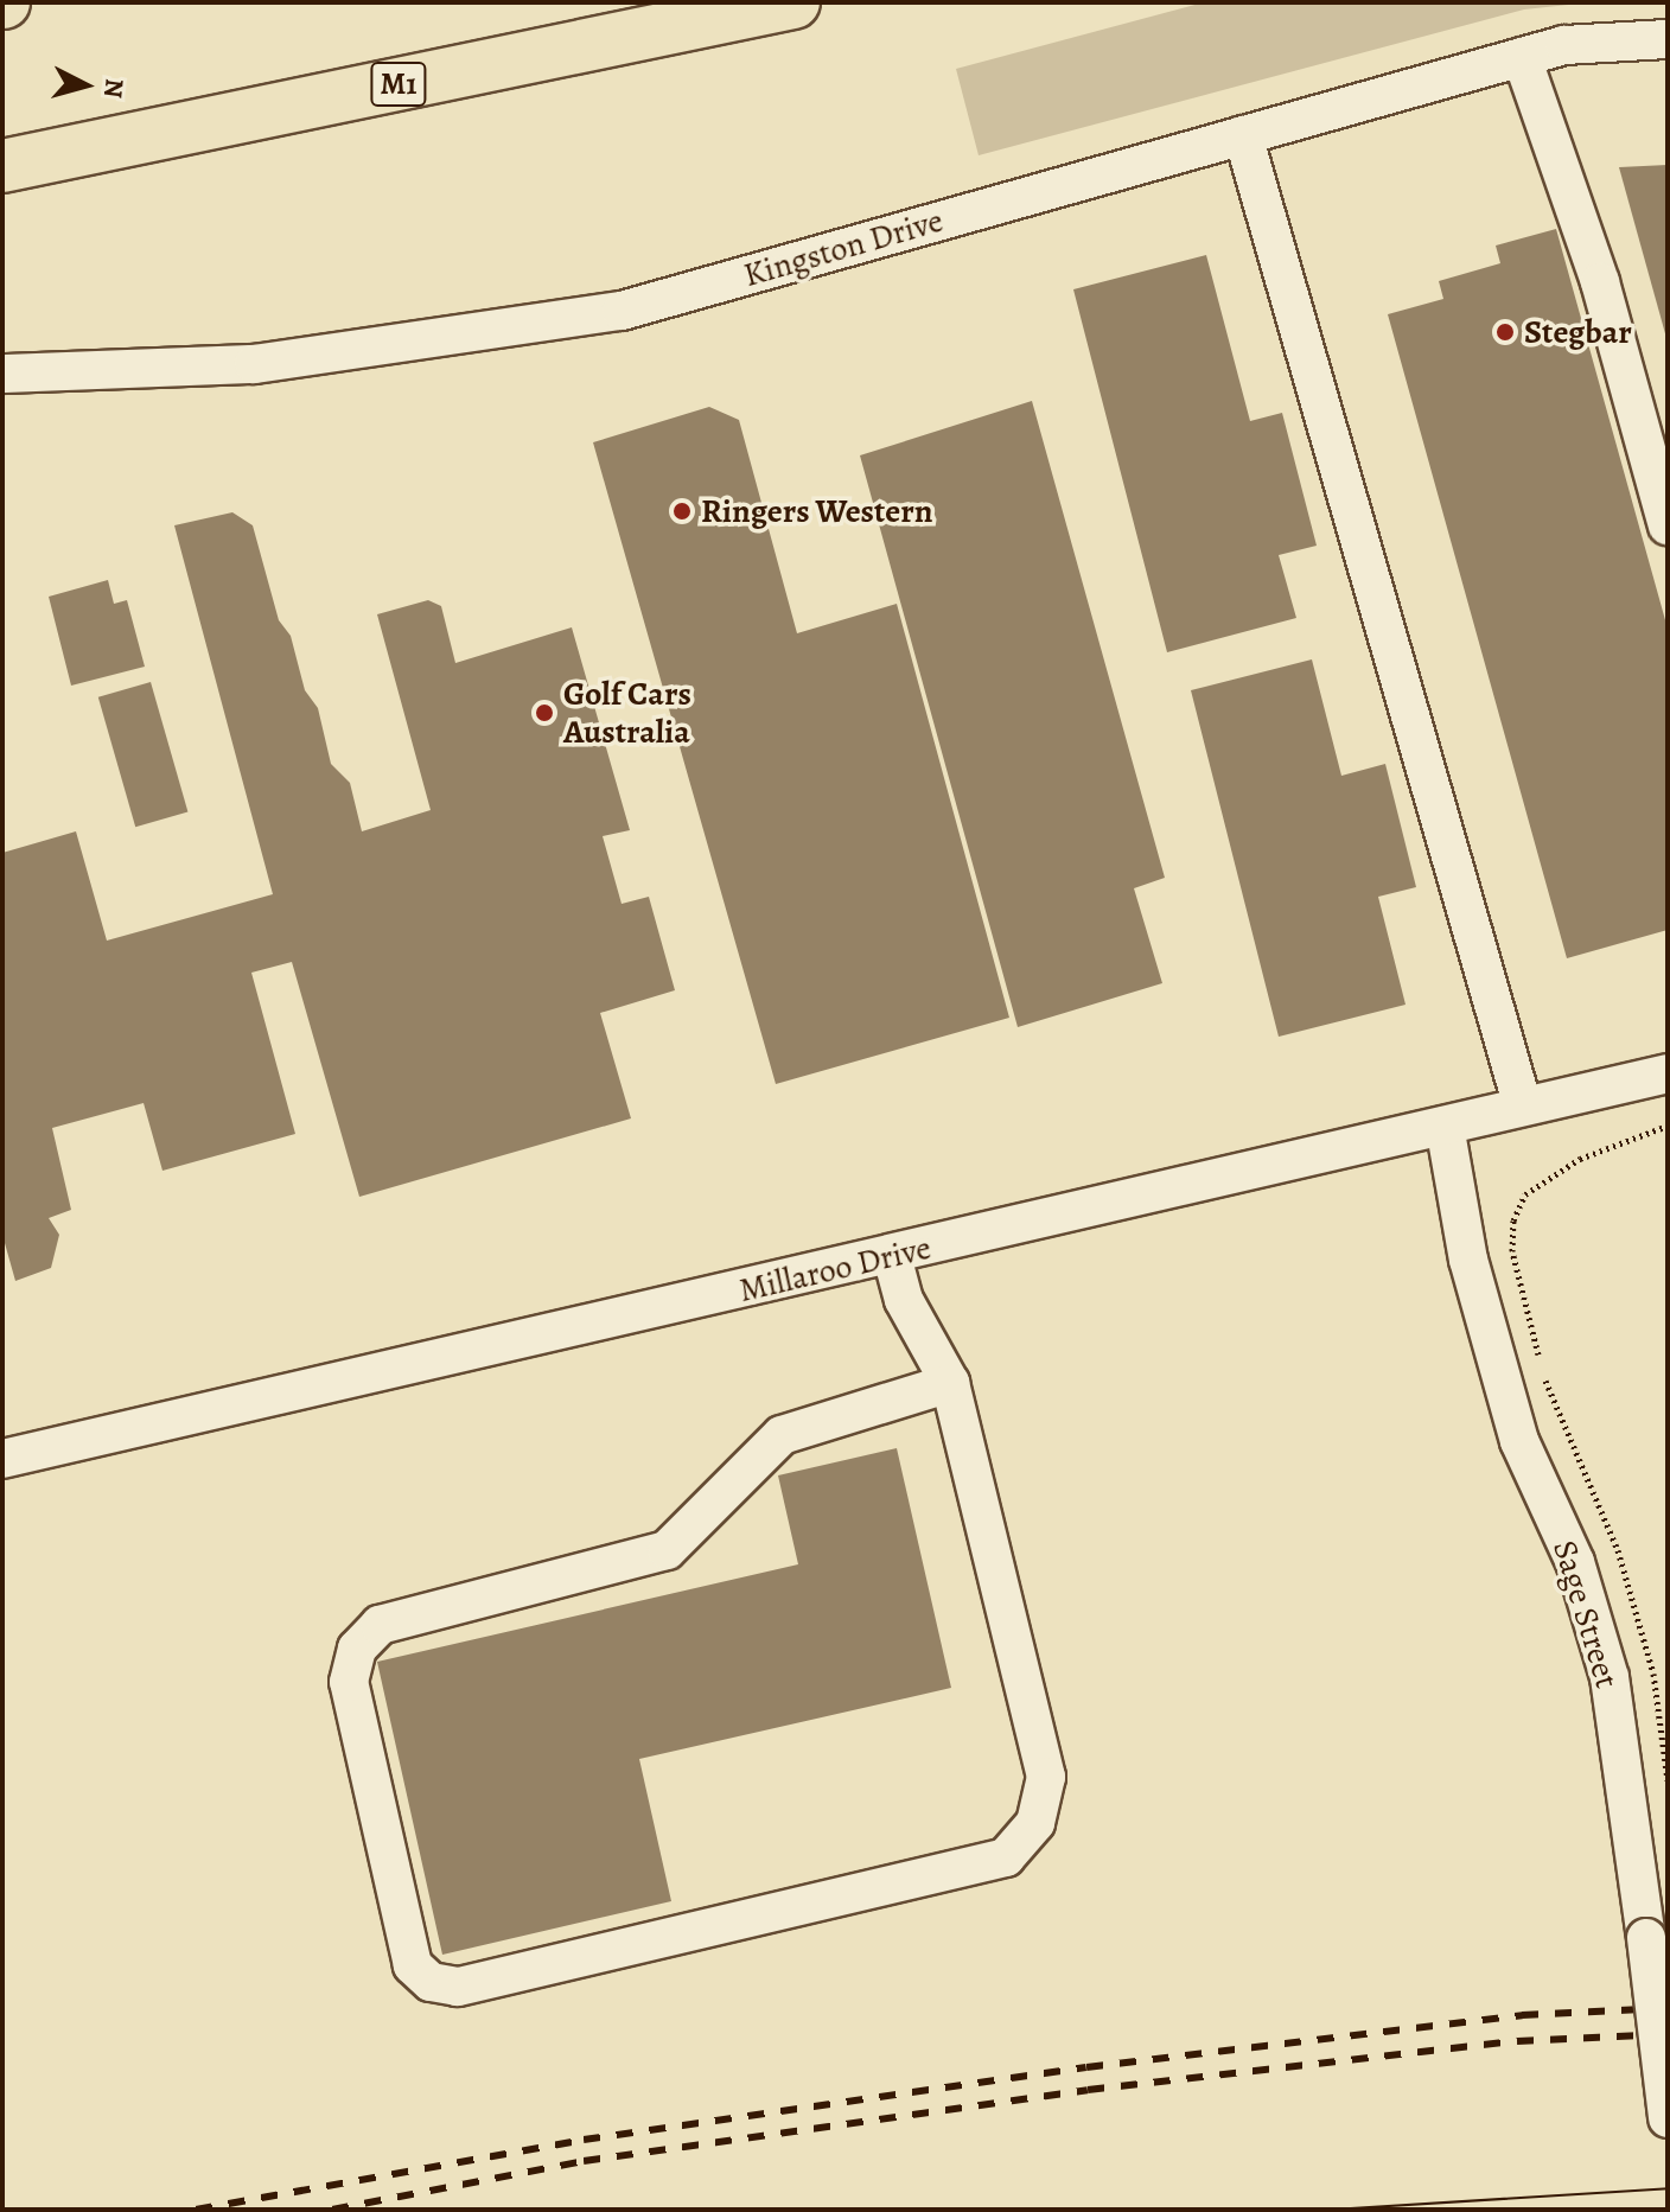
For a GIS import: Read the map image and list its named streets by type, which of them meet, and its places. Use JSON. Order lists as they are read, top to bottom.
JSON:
{
  "streets": {
    "highway": ["M1"],
    "street": ["Kingston Drive", "Millaroo Drive", "Sage Street"]
  },
  "crossings": [
    ["Millaroo Drive", "Sage Street"]
  ],
  "places": ["Stegbar", "Ringers Western", "Golf Cars Australia"],
  "north": "right"
}
